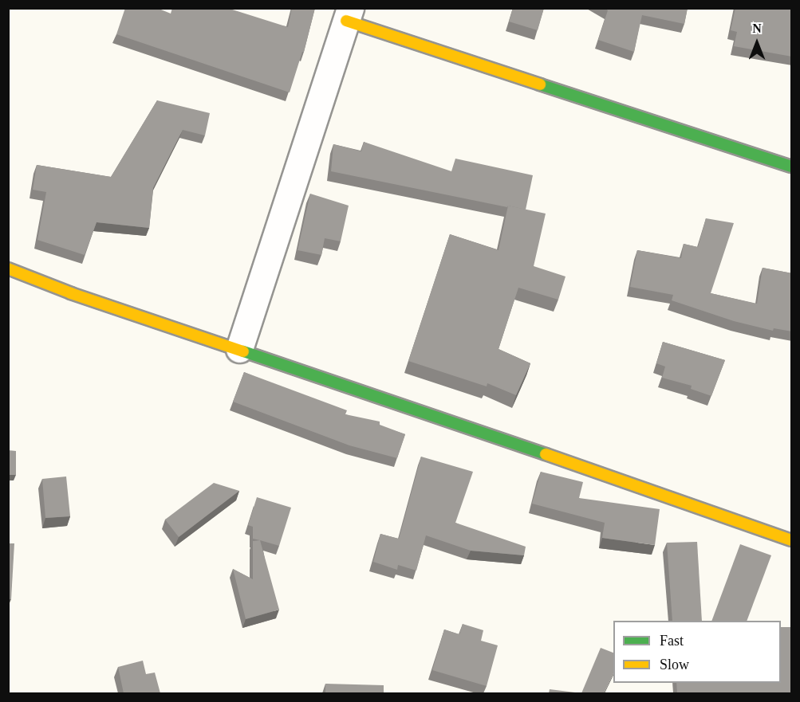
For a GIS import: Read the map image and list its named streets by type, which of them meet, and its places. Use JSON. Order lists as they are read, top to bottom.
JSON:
{
  "legend": ["Fast", "Slow"],
  "north": "top"
}
